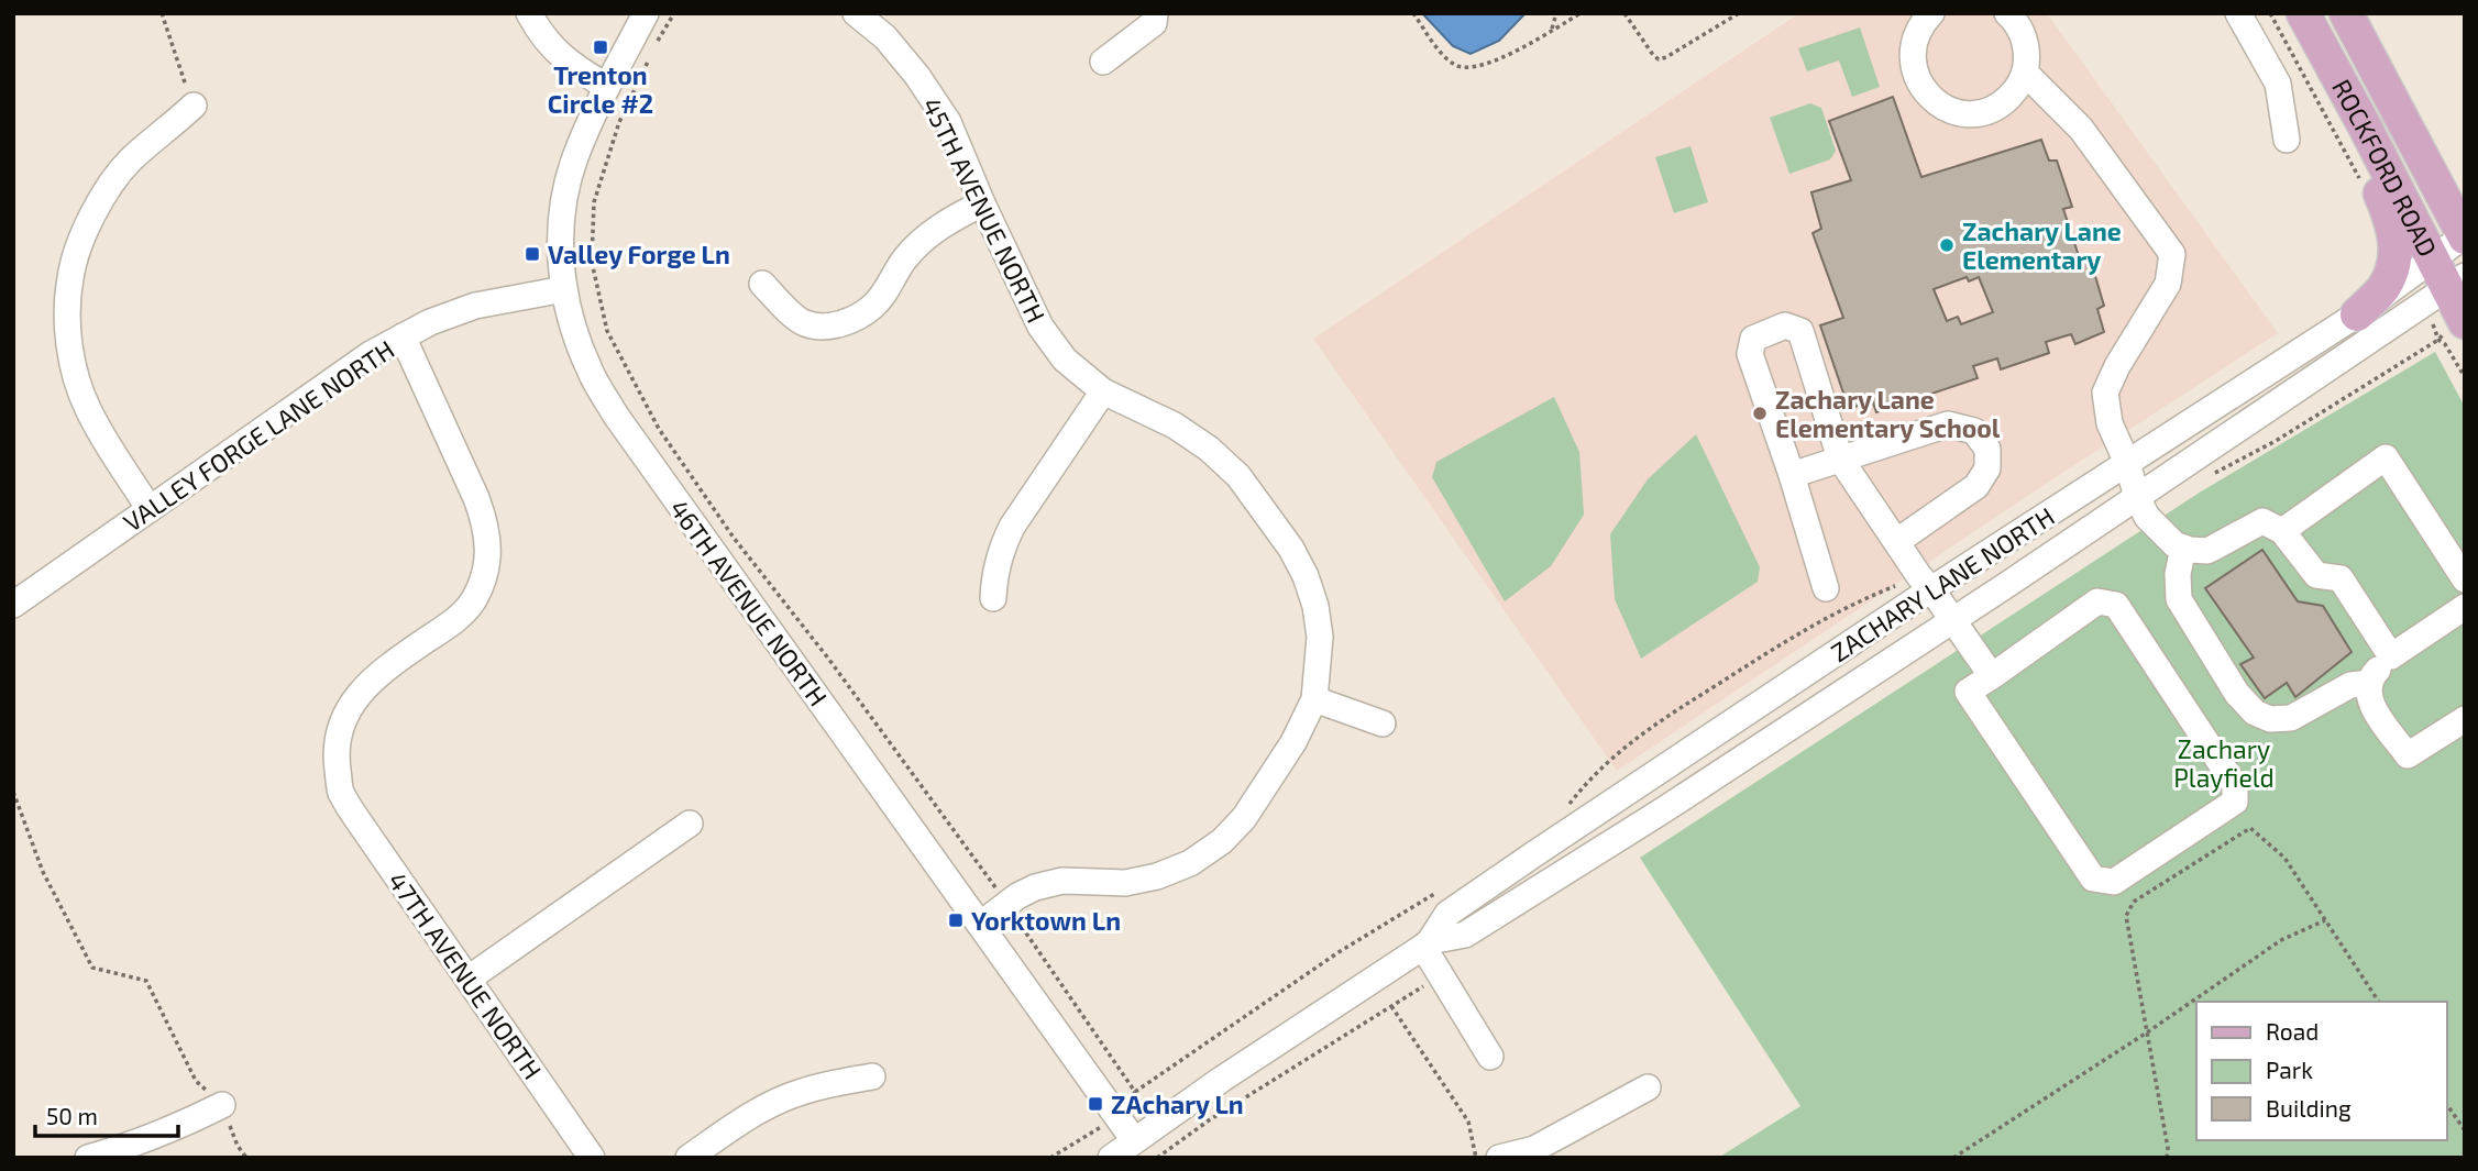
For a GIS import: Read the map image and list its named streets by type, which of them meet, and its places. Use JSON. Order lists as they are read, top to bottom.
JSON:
{
  "streets": {
    "main road": ["ROCKFORD ROAD"],
    "street": [
      "45TH AVENUE NORTH",
      "VALLEY FORGE LANE NORTH",
      "ZACHARY LANE NORTH",
      "46TH AVENUE NORTH",
      "47TH AVENUE NORTH"
    ]
  },
  "crossings": [
    ["ROCKFORD ROAD", "ZACHARY LANE NORTH"],
    ["VALLEY FORGE LANE NORTH", "46TH AVENUE NORTH"],
    ["VALLEY FORGE LANE NORTH", "47TH AVENUE NORTH"],
    ["ZACHARY LANE NORTH", "46TH AVENUE NORTH"]
  ],
  "parks": ["Zachary Playfield"],
  "places": {
    "transit": [
      "Trenton Circle #2",
      "Valley Forge Ln",
      "Yorktown Ln",
      "ZAchary Ln"
    ],
    "other": ["Zachary Lane Elementary", "Zachary Lane Elementary School"]
  },
  "legend": ["Road", "Park", "Building"],
  "scale_bar": "50 m"
}
